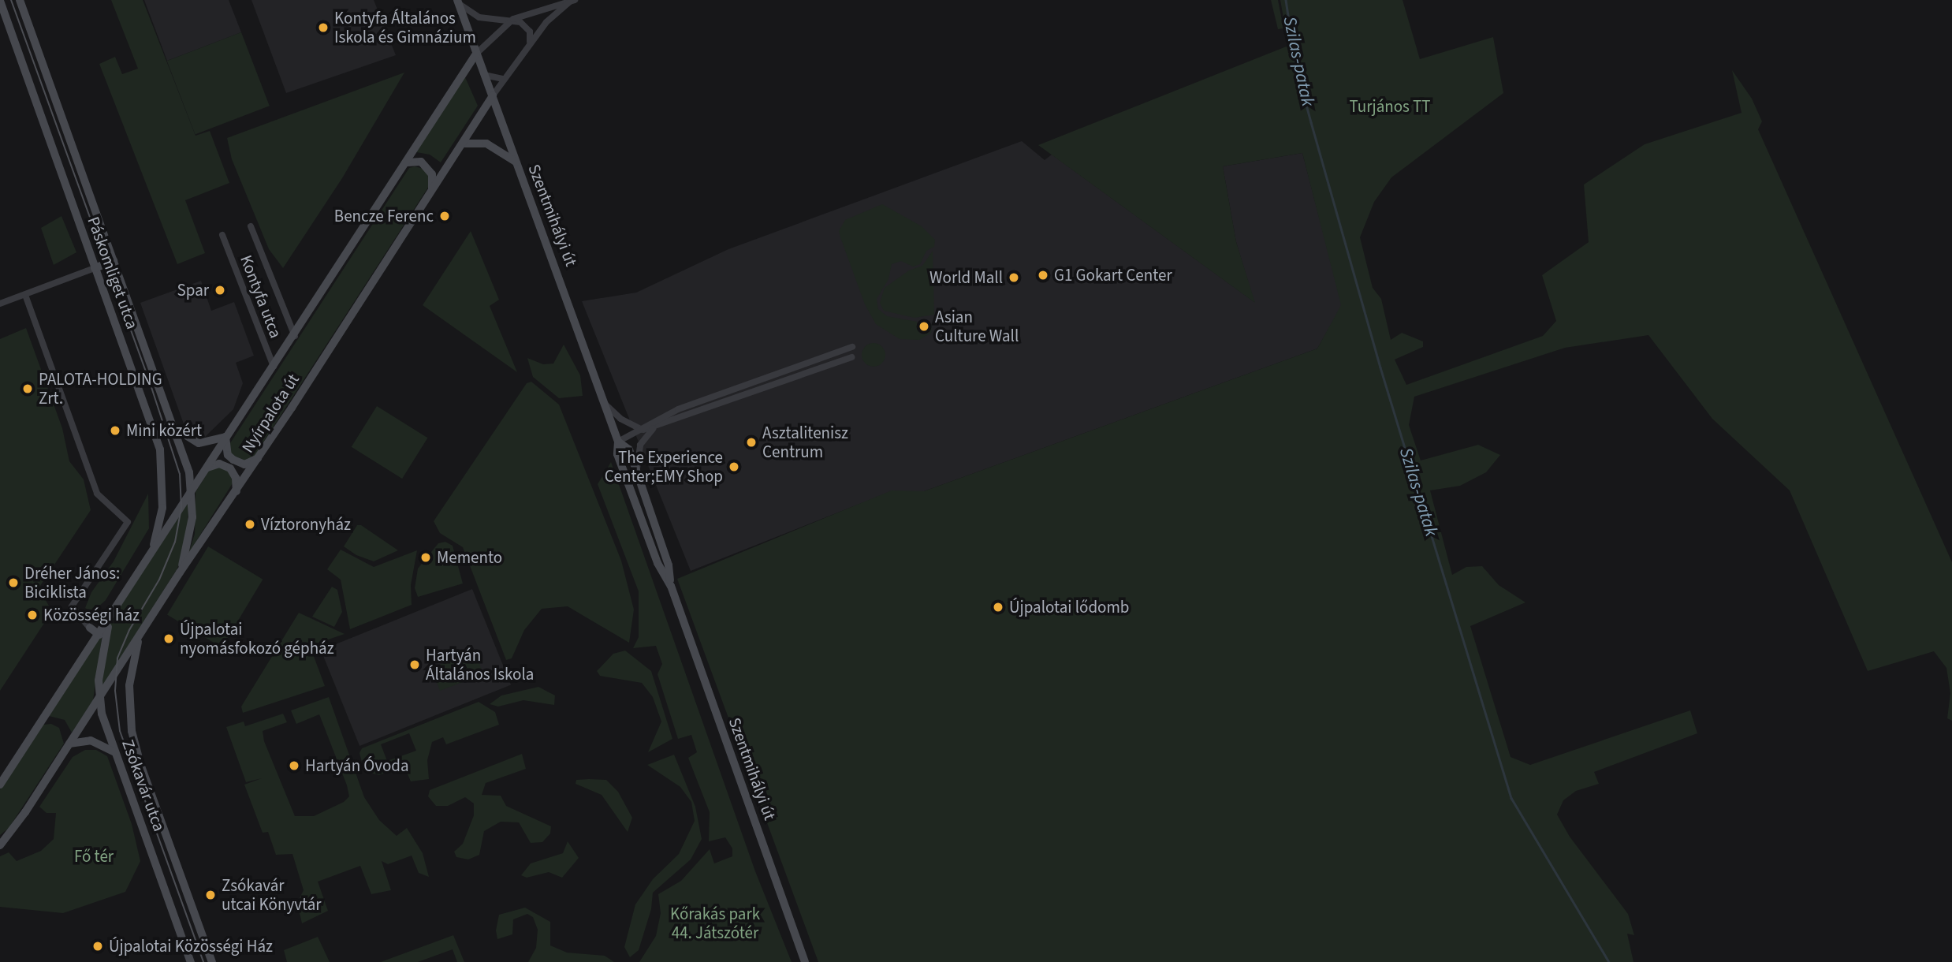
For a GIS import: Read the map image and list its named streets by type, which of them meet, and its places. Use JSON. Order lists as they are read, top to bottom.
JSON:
{
  "streets": {
    "main road": [
      "Szentmihályi út",
      "Páskomliget utca",
      "Nyírpalota út",
      "Zsókavár utca"
    ],
    "street": ["Kontyfa utca"]
  },
  "crossings": [
    ["Szentmihályi út", "Nyírpalota út"],
    ["Páskomliget utca", "Nyírpalota út"],
    ["Kontyfa utca", "Nyírpalota út"],
    ["Nyírpalota út", "Zsókavár utca"]
  ],
  "water": ["Szilas-patak"],
  "parks": ["Turjános TT", "Fő tér", "Kőrakás park 44. Játszótér"],
  "places": [
    "Kontyfa Általános Iskola és Gimnázium",
    "Bencze Ferenc",
    "G1 Gokart Center",
    "World Mall",
    "Spar",
    "Asian Culture Wall",
    "PALOTA-HOLDING Zrt.",
    "Mini közért",
    "Asztalitenisz Centrum",
    "The Experience Center;EMY Shop",
    "Víztoronyház",
    "Memento",
    "Dréher János: Biciklista",
    "Újpalotai lődomb",
    "Közösségi ház",
    "Újpalotai nyomásfokozó gépház",
    "Hartyán Általános Iskola",
    "Hartyán Óvoda",
    "Zsókavár utcai Könyvtár",
    "Újpalotai Közösségi Ház"
  ]
}
